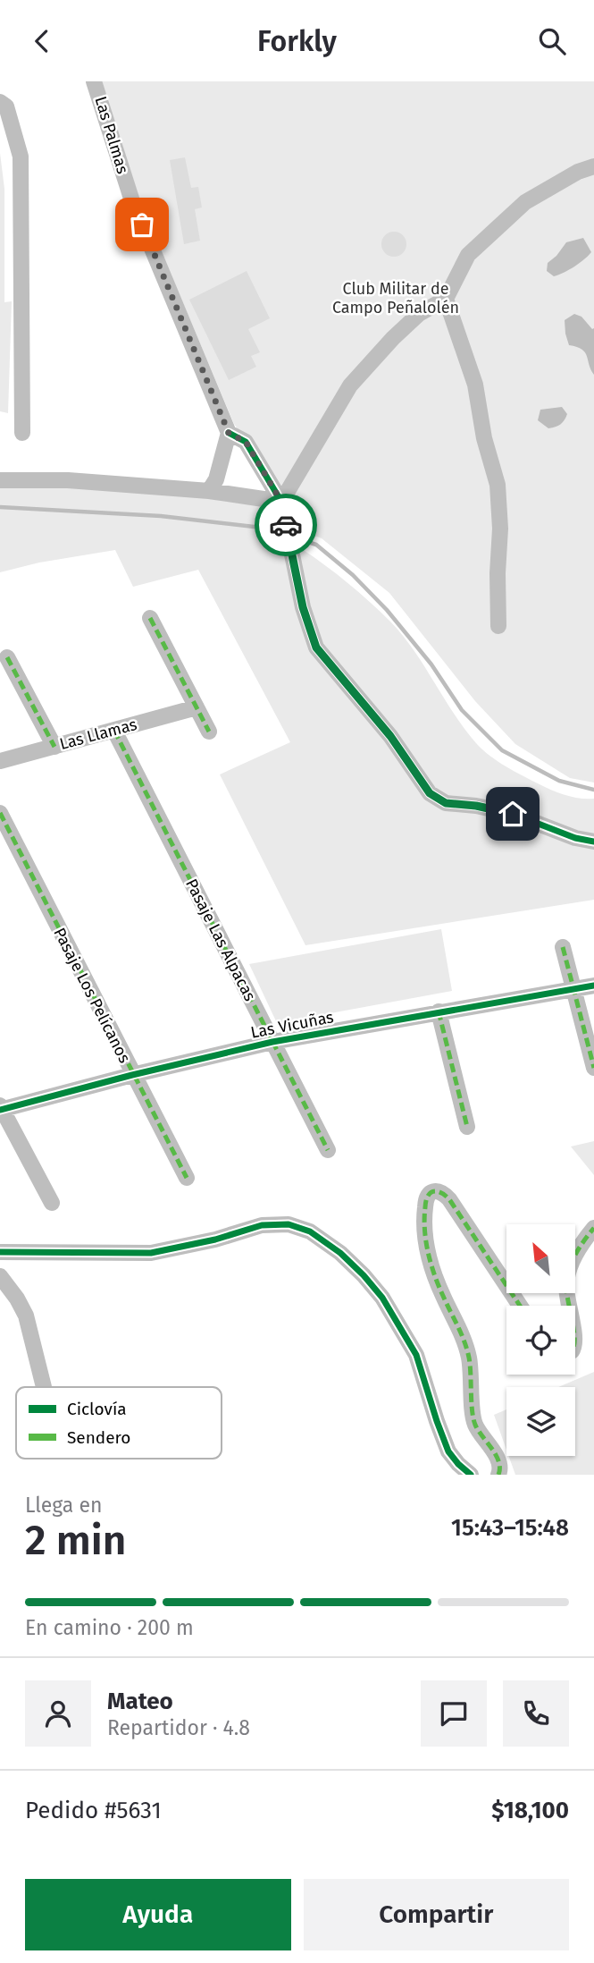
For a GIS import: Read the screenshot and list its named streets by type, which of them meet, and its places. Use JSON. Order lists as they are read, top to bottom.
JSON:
{
  "streets": {
    "street": [
      "Las Palmas",
      "Las Llamas",
      "Pasaje Las Alpacas",
      "Pasaje Los Pelícanos",
      "Las Vicuñas"
    ]
  },
  "crossings": [
    ["Las Llamas", "Pasaje Las Alpacas"],
    ["Pasaje Las Alpacas", "Las Vicuñas"],
    ["Pasaje Los Pelícanos", "Las Vicuñas"]
  ],
  "parks": ["Club Militar de Campo Peñalolén"],
  "legend": ["Ciclovía", "Sendero"],
  "north": "top left",
  "page": {
    "header": "Forkly",
    "heading": ["2 min", "Llega en", "15:43–15:48"],
    "panel": [
      "Mateo",
      "Repartidor · 4.8",
      "Pedido #5631",
      "$18,100"
    ],
    "bar": "En camino · 200 m",
    "buttons": ["Ayuda", "Compartir"]
  }
}
